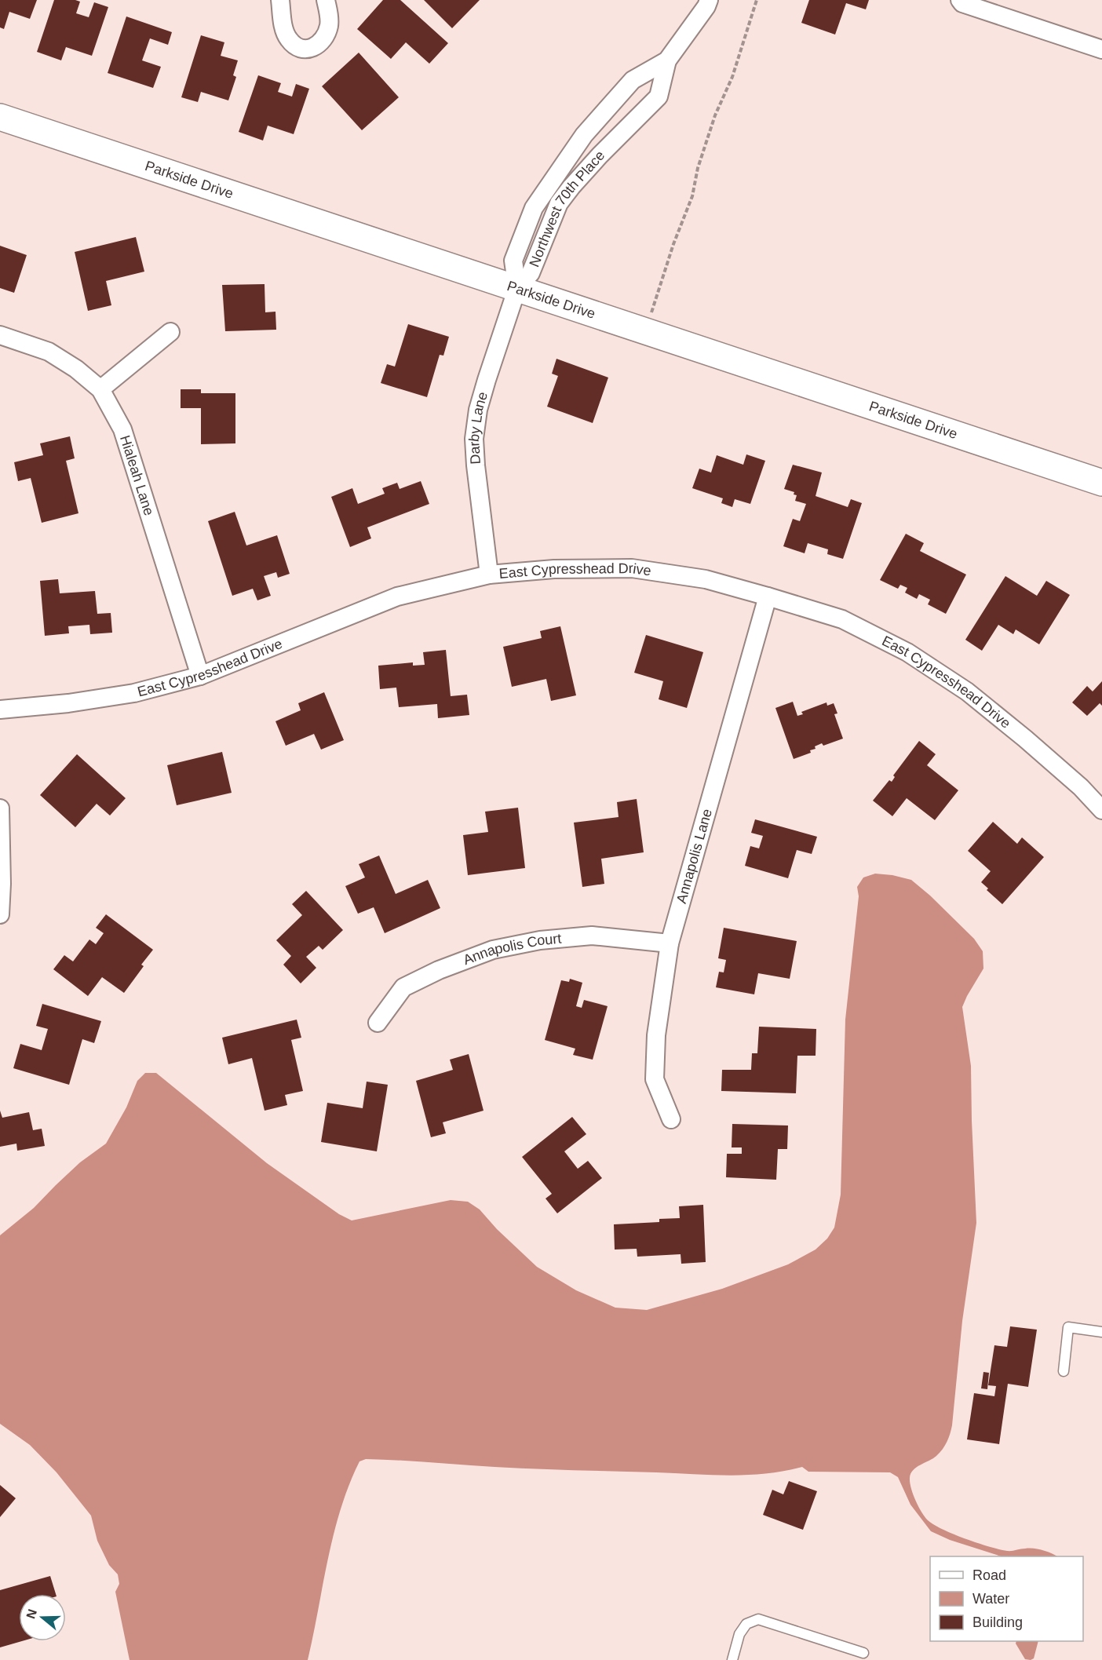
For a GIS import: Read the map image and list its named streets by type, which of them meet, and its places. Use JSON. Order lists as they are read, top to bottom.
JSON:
{
  "streets": {
    "street": [
      "Parkside Drive",
      "Northwest 70th Place",
      "Darby Lane",
      "Hialeah Lane",
      "East Cypresshead Drive",
      "Annapolis Lane",
      "Annapolis Court"
    ]
  },
  "crossings": [
    ["Parkside Drive", "Northwest 70th Place"],
    ["Parkside Drive", "Darby Lane"],
    ["Northwest 70th Place", "Darby Lane"],
    ["Darby Lane", "East Cypresshead Drive"],
    ["Hialeah Lane", "East Cypresshead Drive"],
    ["East Cypresshead Drive", "Annapolis Lane"],
    ["Annapolis Lane", "Annapolis Court"]
  ],
  "legend": ["Road", "Water", "Building"],
  "north": "left"
}
